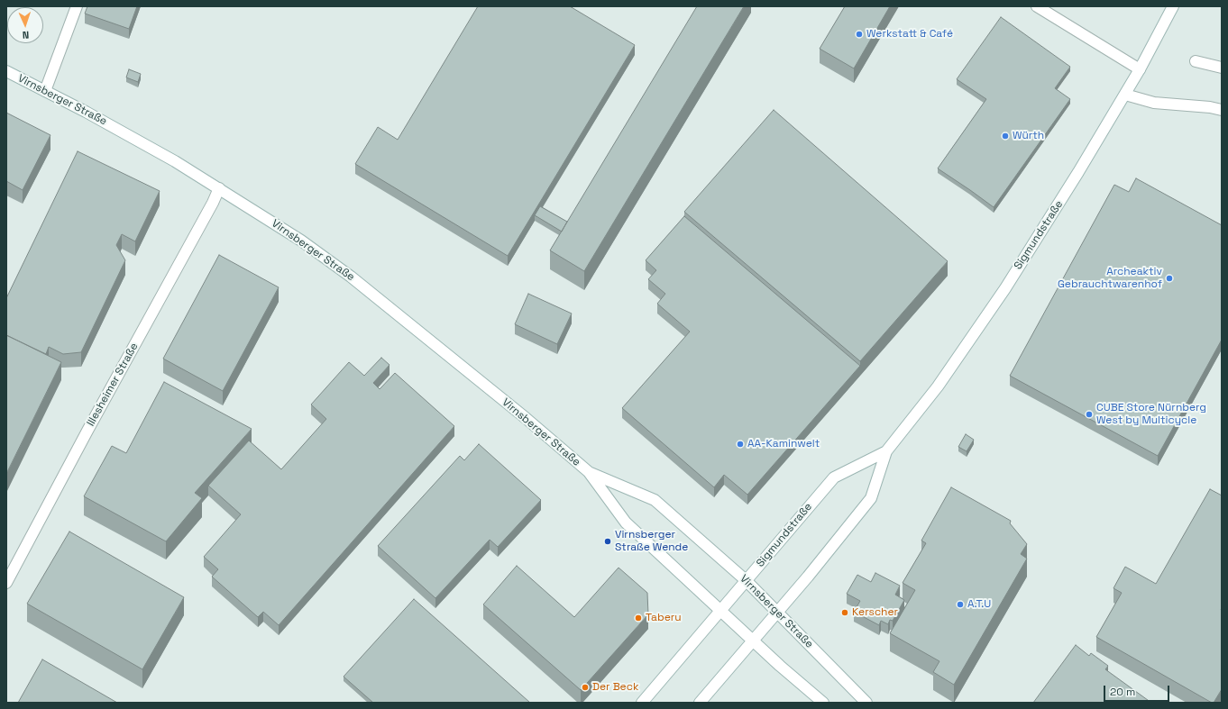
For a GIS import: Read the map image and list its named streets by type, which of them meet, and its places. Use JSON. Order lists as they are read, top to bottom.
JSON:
{
  "streets": {
    "main road": ["Virnsberger Straße", "Sigmundstraße", "Illesheimer Straße"]
  },
  "crossings": [
    ["Virnsberger Straße", "Sigmundstraße"],
    ["Virnsberger Straße", "Illesheimer Straße"]
  ],
  "places": [
    "Werkstatt & Café",
    "Würth",
    "Archeaktiv Gebrauchtwarenhof",
    "CUBE Store Nürnberg West by Multicycle",
    "AA-Kaminwelt",
    "Virnsberger Straße Wende",
    "A.T.U",
    "Kerscher",
    "Taberu",
    "Der Beck"
  ],
  "scale_bar": "20 m",
  "north": "bottom"
}
